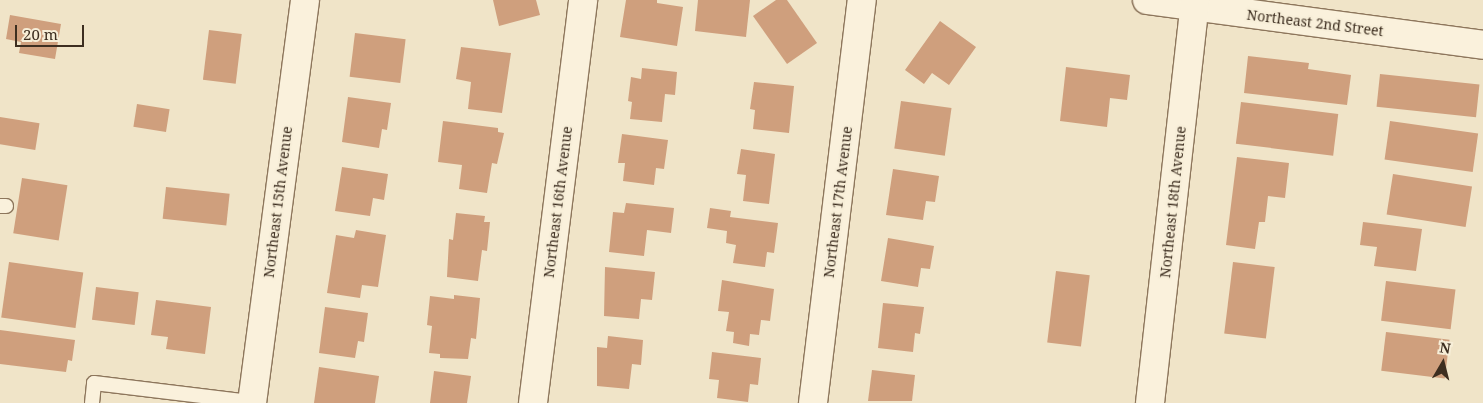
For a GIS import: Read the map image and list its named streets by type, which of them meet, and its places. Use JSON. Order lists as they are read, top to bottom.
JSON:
{
  "streets": {
    "street": [
      "Northeast 2nd Street",
      "Northeast 15th Avenue",
      "Northeast 16th Avenue",
      "Northeast 17th Avenue",
      "Northeast 18th Avenue"
    ]
  },
  "crossings": [
    ["Northeast 2nd Street", "Northeast 18th Avenue"]
  ],
  "scale_bar": "20 m",
  "north": "top"
}
